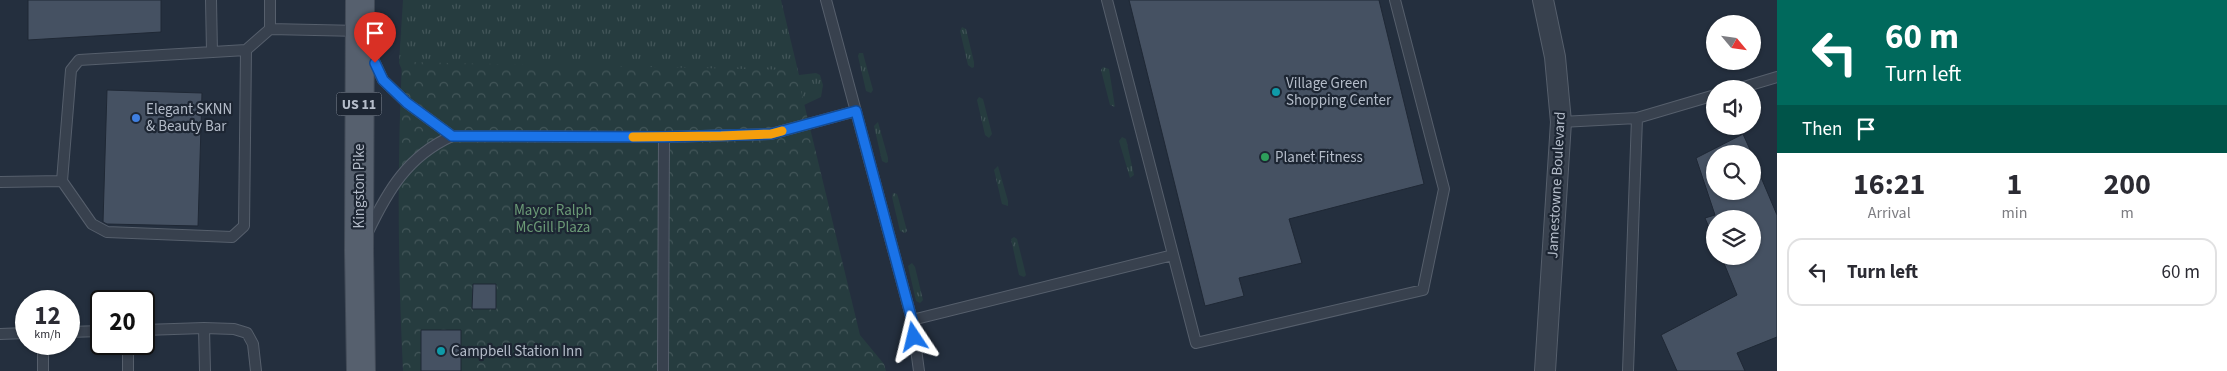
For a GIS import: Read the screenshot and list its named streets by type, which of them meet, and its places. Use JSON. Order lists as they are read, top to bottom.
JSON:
{
  "streets": {
    "main road": ["US 11", "Kingston Pike"],
    "street": ["Jamestowne Boulevard"]
  },
  "parks": ["Mayor Ralph McGill Plaza"],
  "places": [
    "Village Green Shopping Center",
    "Elegant SKNN & Beauty Bar",
    "Planet Fitness",
    "Campbell Station Inn"
  ],
  "north": "bottom right",
  "page": {
    "turn": ["60 m", "Turn left"],
    "then": "Then",
    "eta": [
      "16:21",
      "Arrival",
      "1",
      "min",
      "200",
      "m"
    ],
    "list": [
      {
        "name": "Turn left",
        "value": "60 m"
      }
    ],
    "speed": "12 km/h",
    "limit": "20"
  }
}
